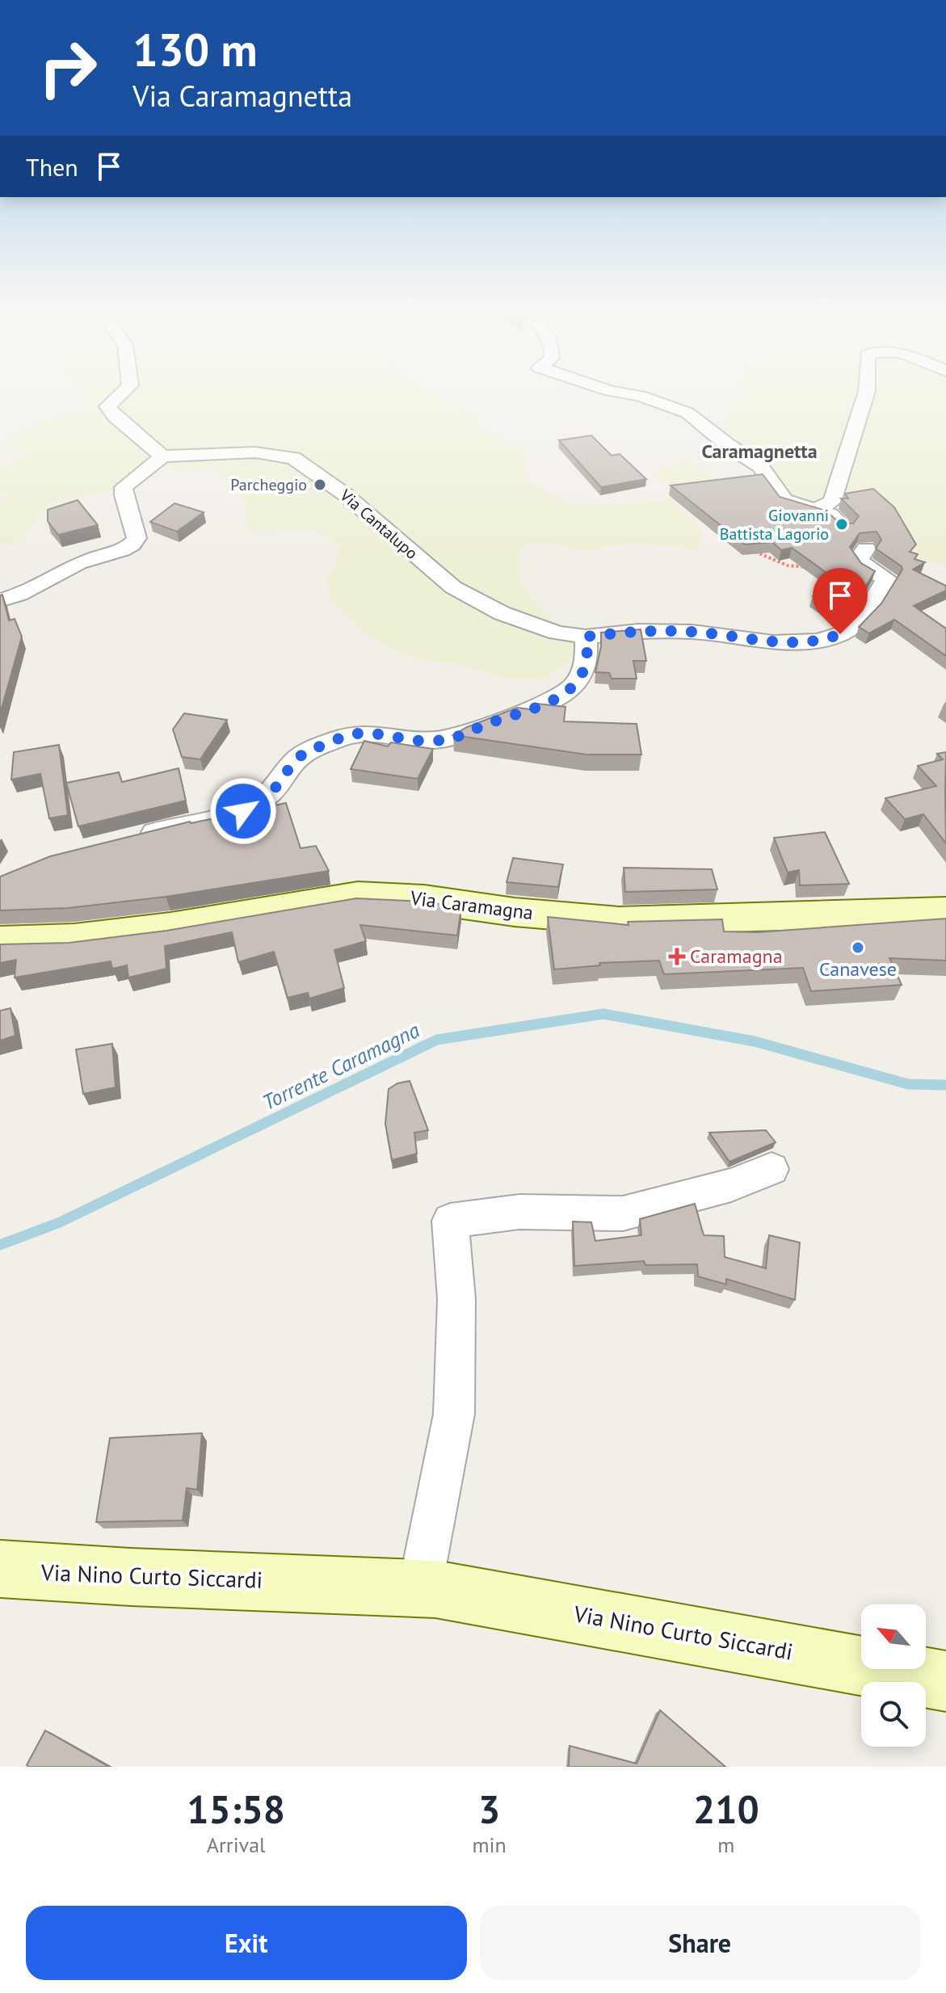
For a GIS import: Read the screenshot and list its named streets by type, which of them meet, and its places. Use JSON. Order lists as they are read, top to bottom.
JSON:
{
  "streets": {
    "street": ["Via Cantalupo", "Via Caramagna", "Via Nino Curto Siccardi"]
  },
  "districts": ["Caramagnetta"],
  "water": ["Torrente Caramagna"],
  "places": {
    "other": ["Parcheggio", "Giovanni Battista Lagorio", "Canavese"],
    "health": ["Caramagna"]
  },
  "north": "top left",
  "page": {
    "turn": ["130 m", "Via Caramagnetta"],
    "then": "Then",
    "eta": [
      "15:58",
      "Arrival",
      "3",
      "min",
      "210",
      "m"
    ],
    "buttons": ["Exit", "Share"]
  }
}
